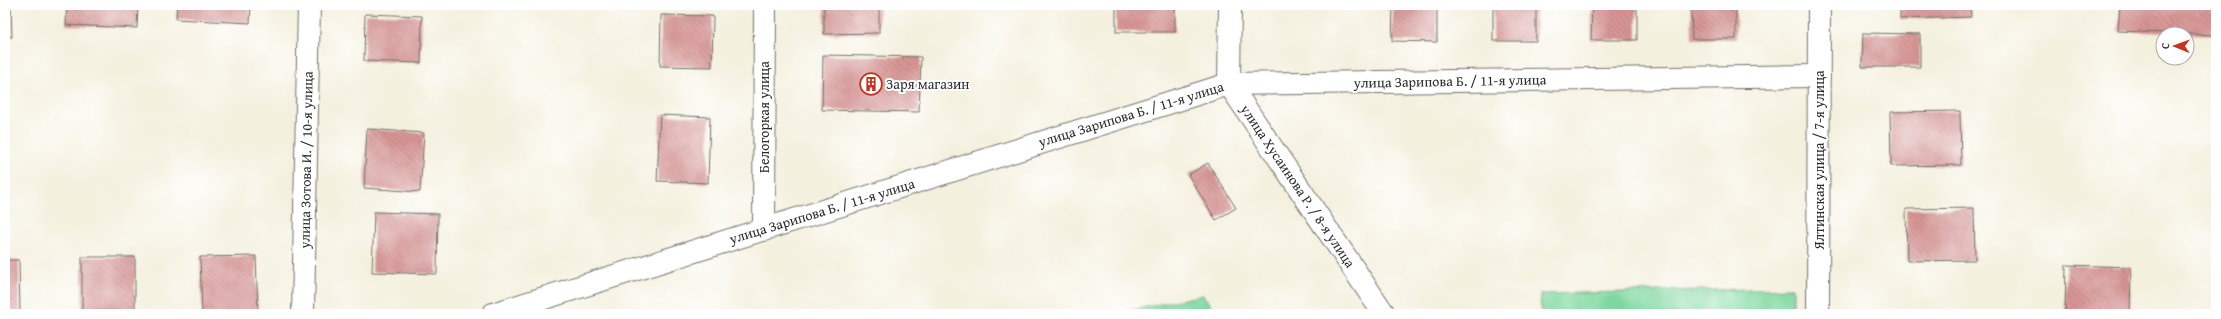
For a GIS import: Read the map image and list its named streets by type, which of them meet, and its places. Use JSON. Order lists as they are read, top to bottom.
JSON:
{
  "streets": {
    "street": [
      "улица Зарипова Б. / 11-я улица",
      "Белогоркая улица",
      "улица Зотова И. / 10-я улица",
      "Ялтинская улица / 7-я улица",
      "улица Хусаинова Р. / 8-я улица"
    ]
  },
  "crossings": [
    ["улица Зарипова Б. / 11-я улица", "Белогоркая улица"],
    ["улица Зарипова Б. / 11-я улица", "Ялтинская улица / 7-я улица"],
    ["улица Зарипова Б. / 11-я улица", "улица Хусаинова Р. / 8-я улица"]
  ],
  "places": {
    "building": ["Заря магазин"]
  },
  "north": "left"
}
